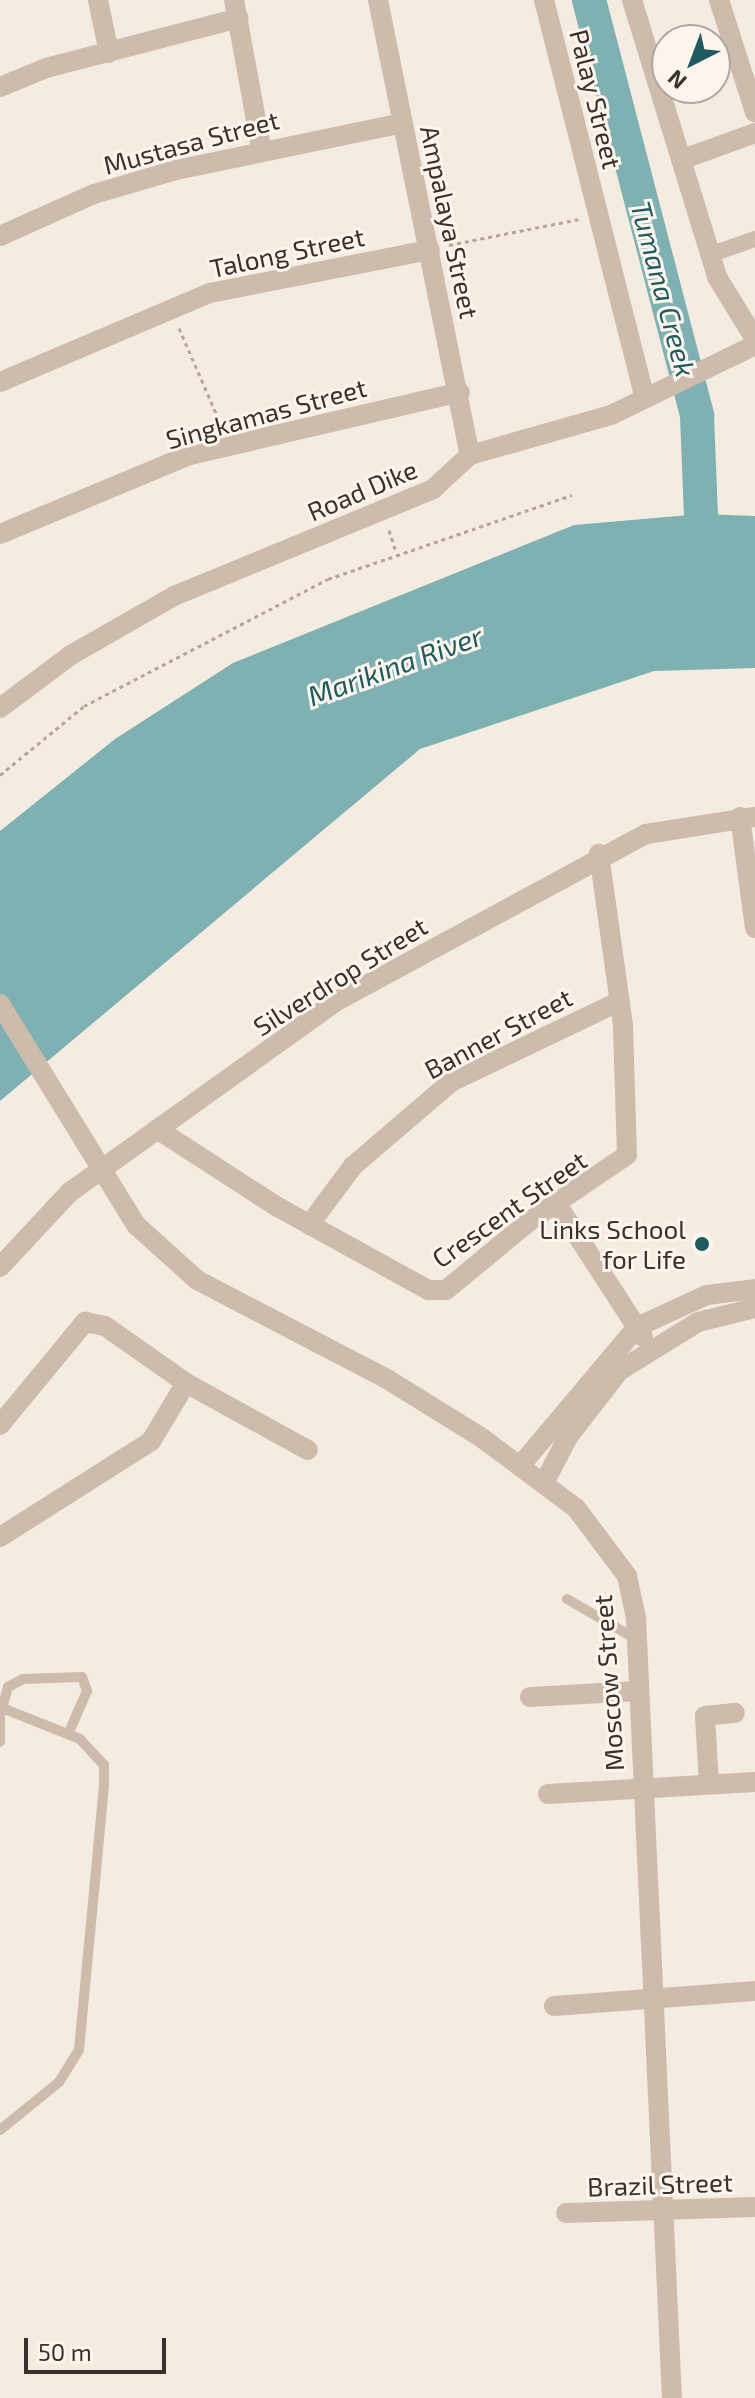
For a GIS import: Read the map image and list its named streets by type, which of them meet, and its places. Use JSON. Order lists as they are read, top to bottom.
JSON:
{
  "streets": {
    "street": [
      "Palay Street",
      "Mustasa Street",
      "Ampalaya Street",
      "Talong Street",
      "Singkamas Street",
      "Road Dike",
      "Silverdrop Street",
      "Banner Street",
      "Crescent Street",
      "Moscow Street",
      "Brazil Street"
    ]
  },
  "crossings": [
    ["Palay Street", "Road Dike"],
    ["Mustasa Street", "Ampalaya Street"],
    ["Ampalaya Street", "Talong Street"],
    ["Ampalaya Street", "Singkamas Street"],
    ["Ampalaya Street", "Road Dike"],
    ["Silverdrop Street", "Crescent Street"],
    ["Banner Street", "Crescent Street"],
    ["Moscow Street", "Brazil Street"]
  ],
  "water": ["Tumana Creek", "Marikina River"],
  "places": ["Links School for Life"],
  "scale_bar": "50 m",
  "north": "bottom left"
}
